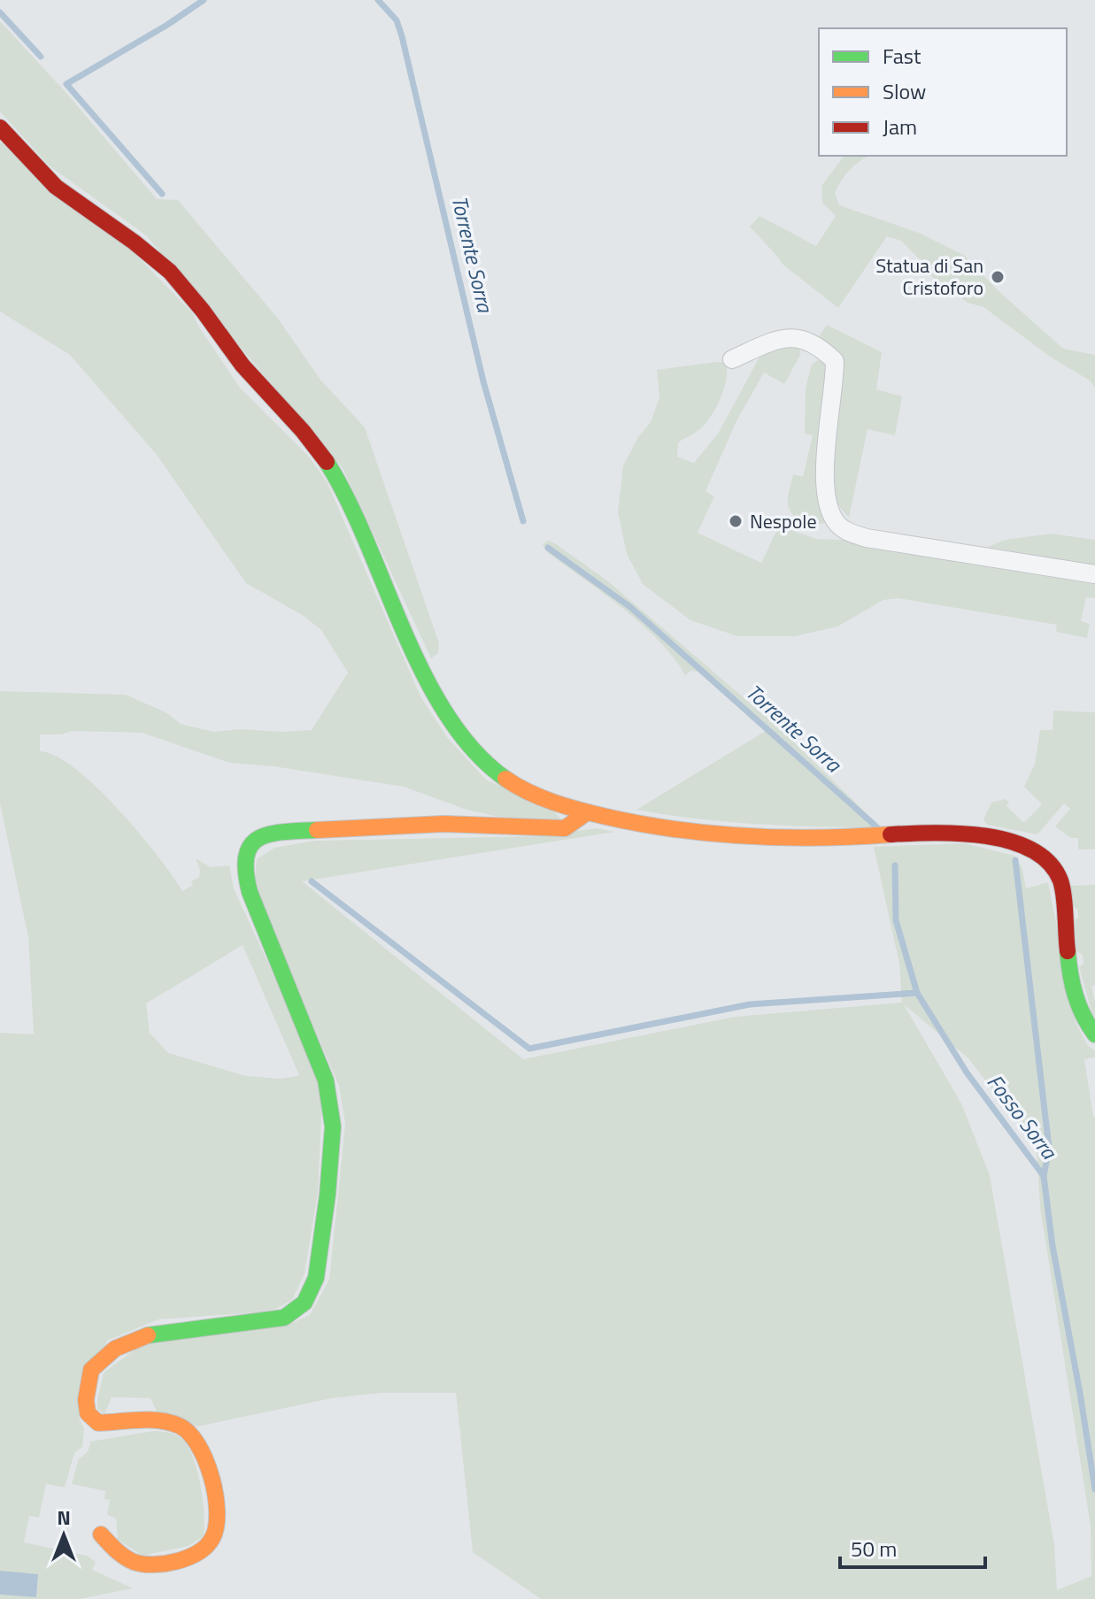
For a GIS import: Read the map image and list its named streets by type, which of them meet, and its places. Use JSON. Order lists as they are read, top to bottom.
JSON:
{
  "water": ["Torrente Sorra", "Fosso Sorra"],
  "places": ["Statua di San Cristoforo", "Nespole"],
  "legend": ["Fast", "Slow", "Jam"],
  "scale_bar": "50 m",
  "north": "top"
}
